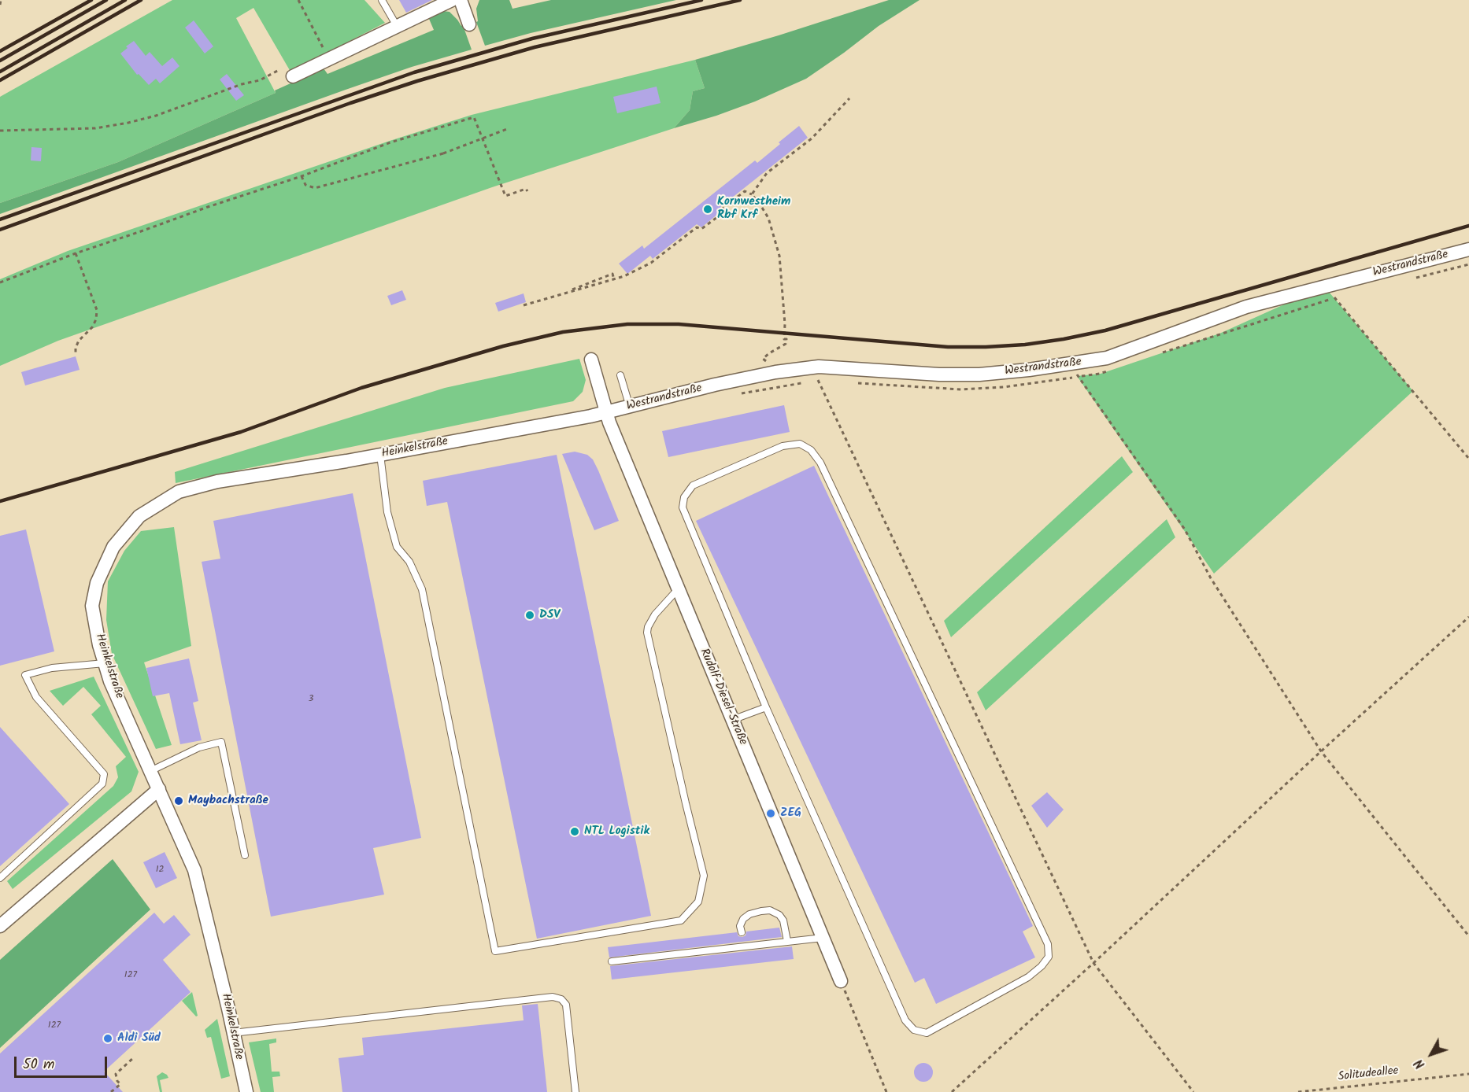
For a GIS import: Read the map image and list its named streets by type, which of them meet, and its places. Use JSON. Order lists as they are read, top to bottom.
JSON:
{
  "streets": {
    "street": ["Westrandstraße", "Heinkelstraße", "Rudolf-Diesel-Straße"],
    "path": ["Solitudeallee"]
  },
  "crossings": [
    ["Westrandstraße", "Heinkelstraße"],
    ["Westrandstraße", "Rudolf-Diesel-Straße"],
    ["Heinkelstraße", "Rudolf-Diesel-Straße"]
  ],
  "places": [
    "Kornwestheim Rbf Krf",
    "DSV",
    "Maybachstraße",
    "ZEG",
    "NTL Logistik",
    "Aldi Süd"
  ],
  "house_numbers": [
    "3",
    "12",
    "127",
    "127"
  ],
  "scale_bar": "50 m",
  "north": "bottom left"
}
